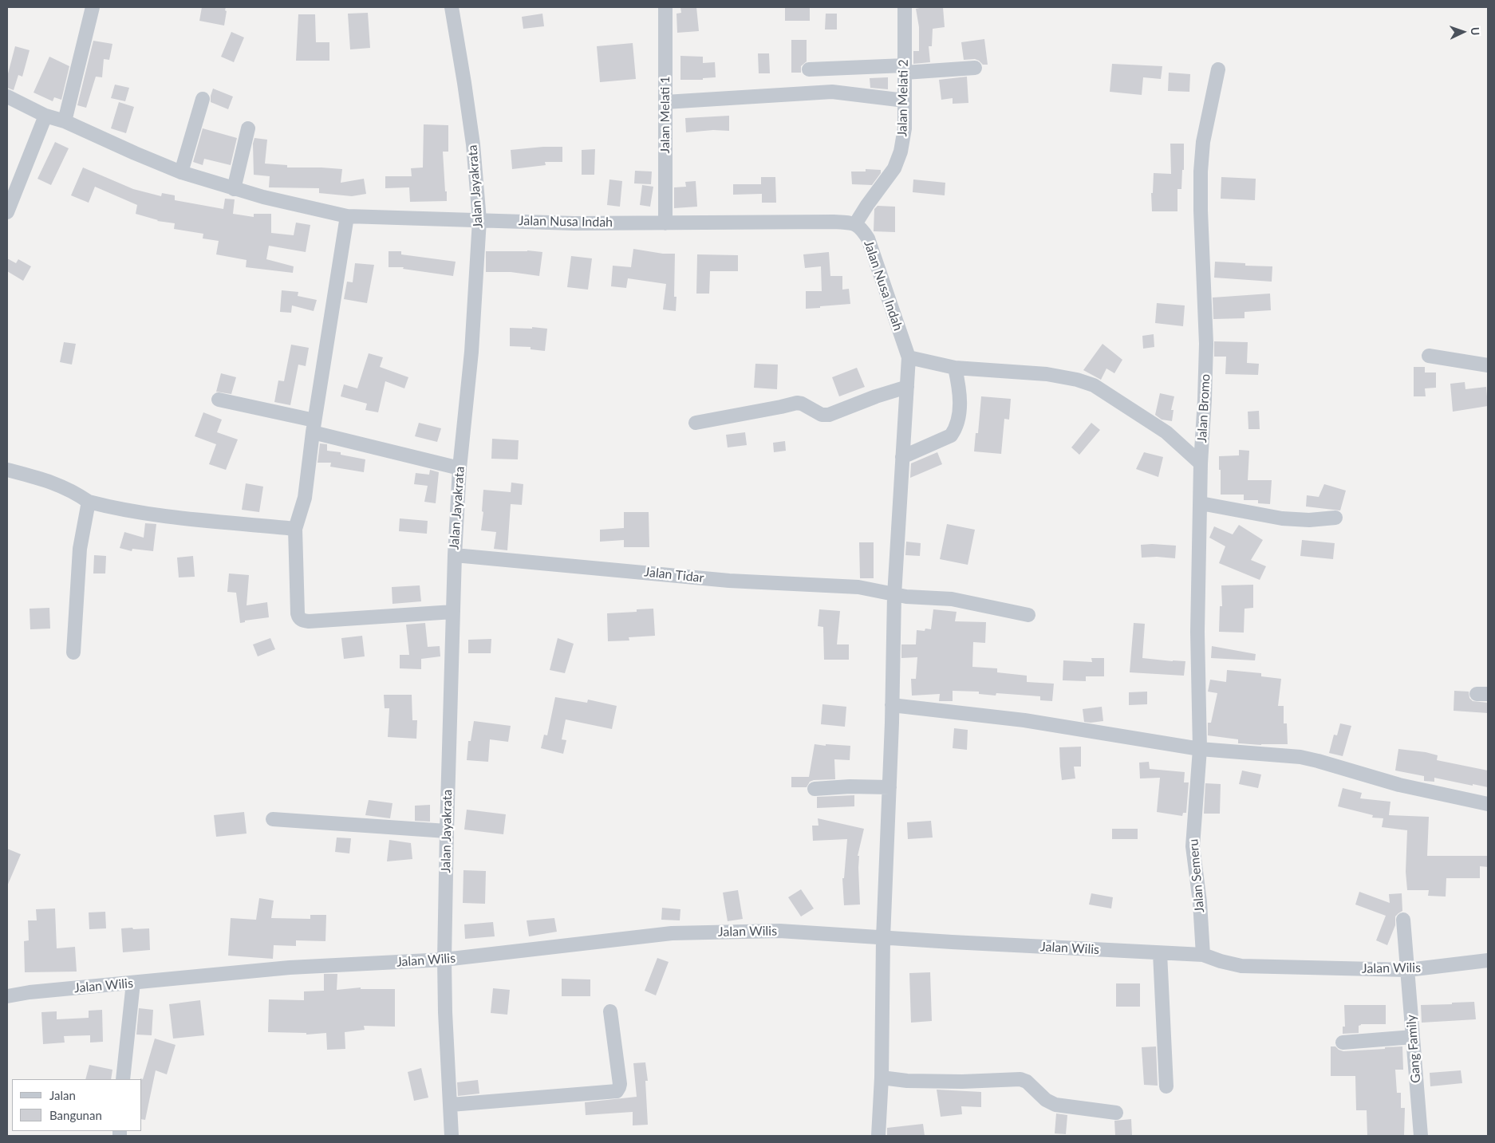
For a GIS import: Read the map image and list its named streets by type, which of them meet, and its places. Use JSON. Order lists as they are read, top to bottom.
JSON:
{
  "streets": {
    "street": [
      "Jalan Melati 2",
      "Jalan Melati 1",
      "Jalan Jayakrata",
      "Jalan Nusa Indah",
      "Jalan Bromo",
      "Jalan Tidar",
      "Jalan Semeru",
      "Jalan Wilis",
      "Gang Family"
    ]
  },
  "crossings": [
    ["Jalan Melati 2", "Jalan Nusa Indah"],
    ["Jalan Melati 1", "Jalan Nusa Indah"],
    ["Jalan Jayakrata", "Jalan Nusa Indah"],
    ["Jalan Jayakrata", "Jalan Tidar"],
    ["Jalan Jayakrata", "Jalan Wilis"],
    ["Jalan Bromo", "Jalan Semeru"],
    ["Jalan Semeru", "Jalan Wilis"],
    ["Jalan Wilis", "Gang Family"]
  ],
  "legend": ["Jalan", "Bangunan"],
  "north": "right"
}
